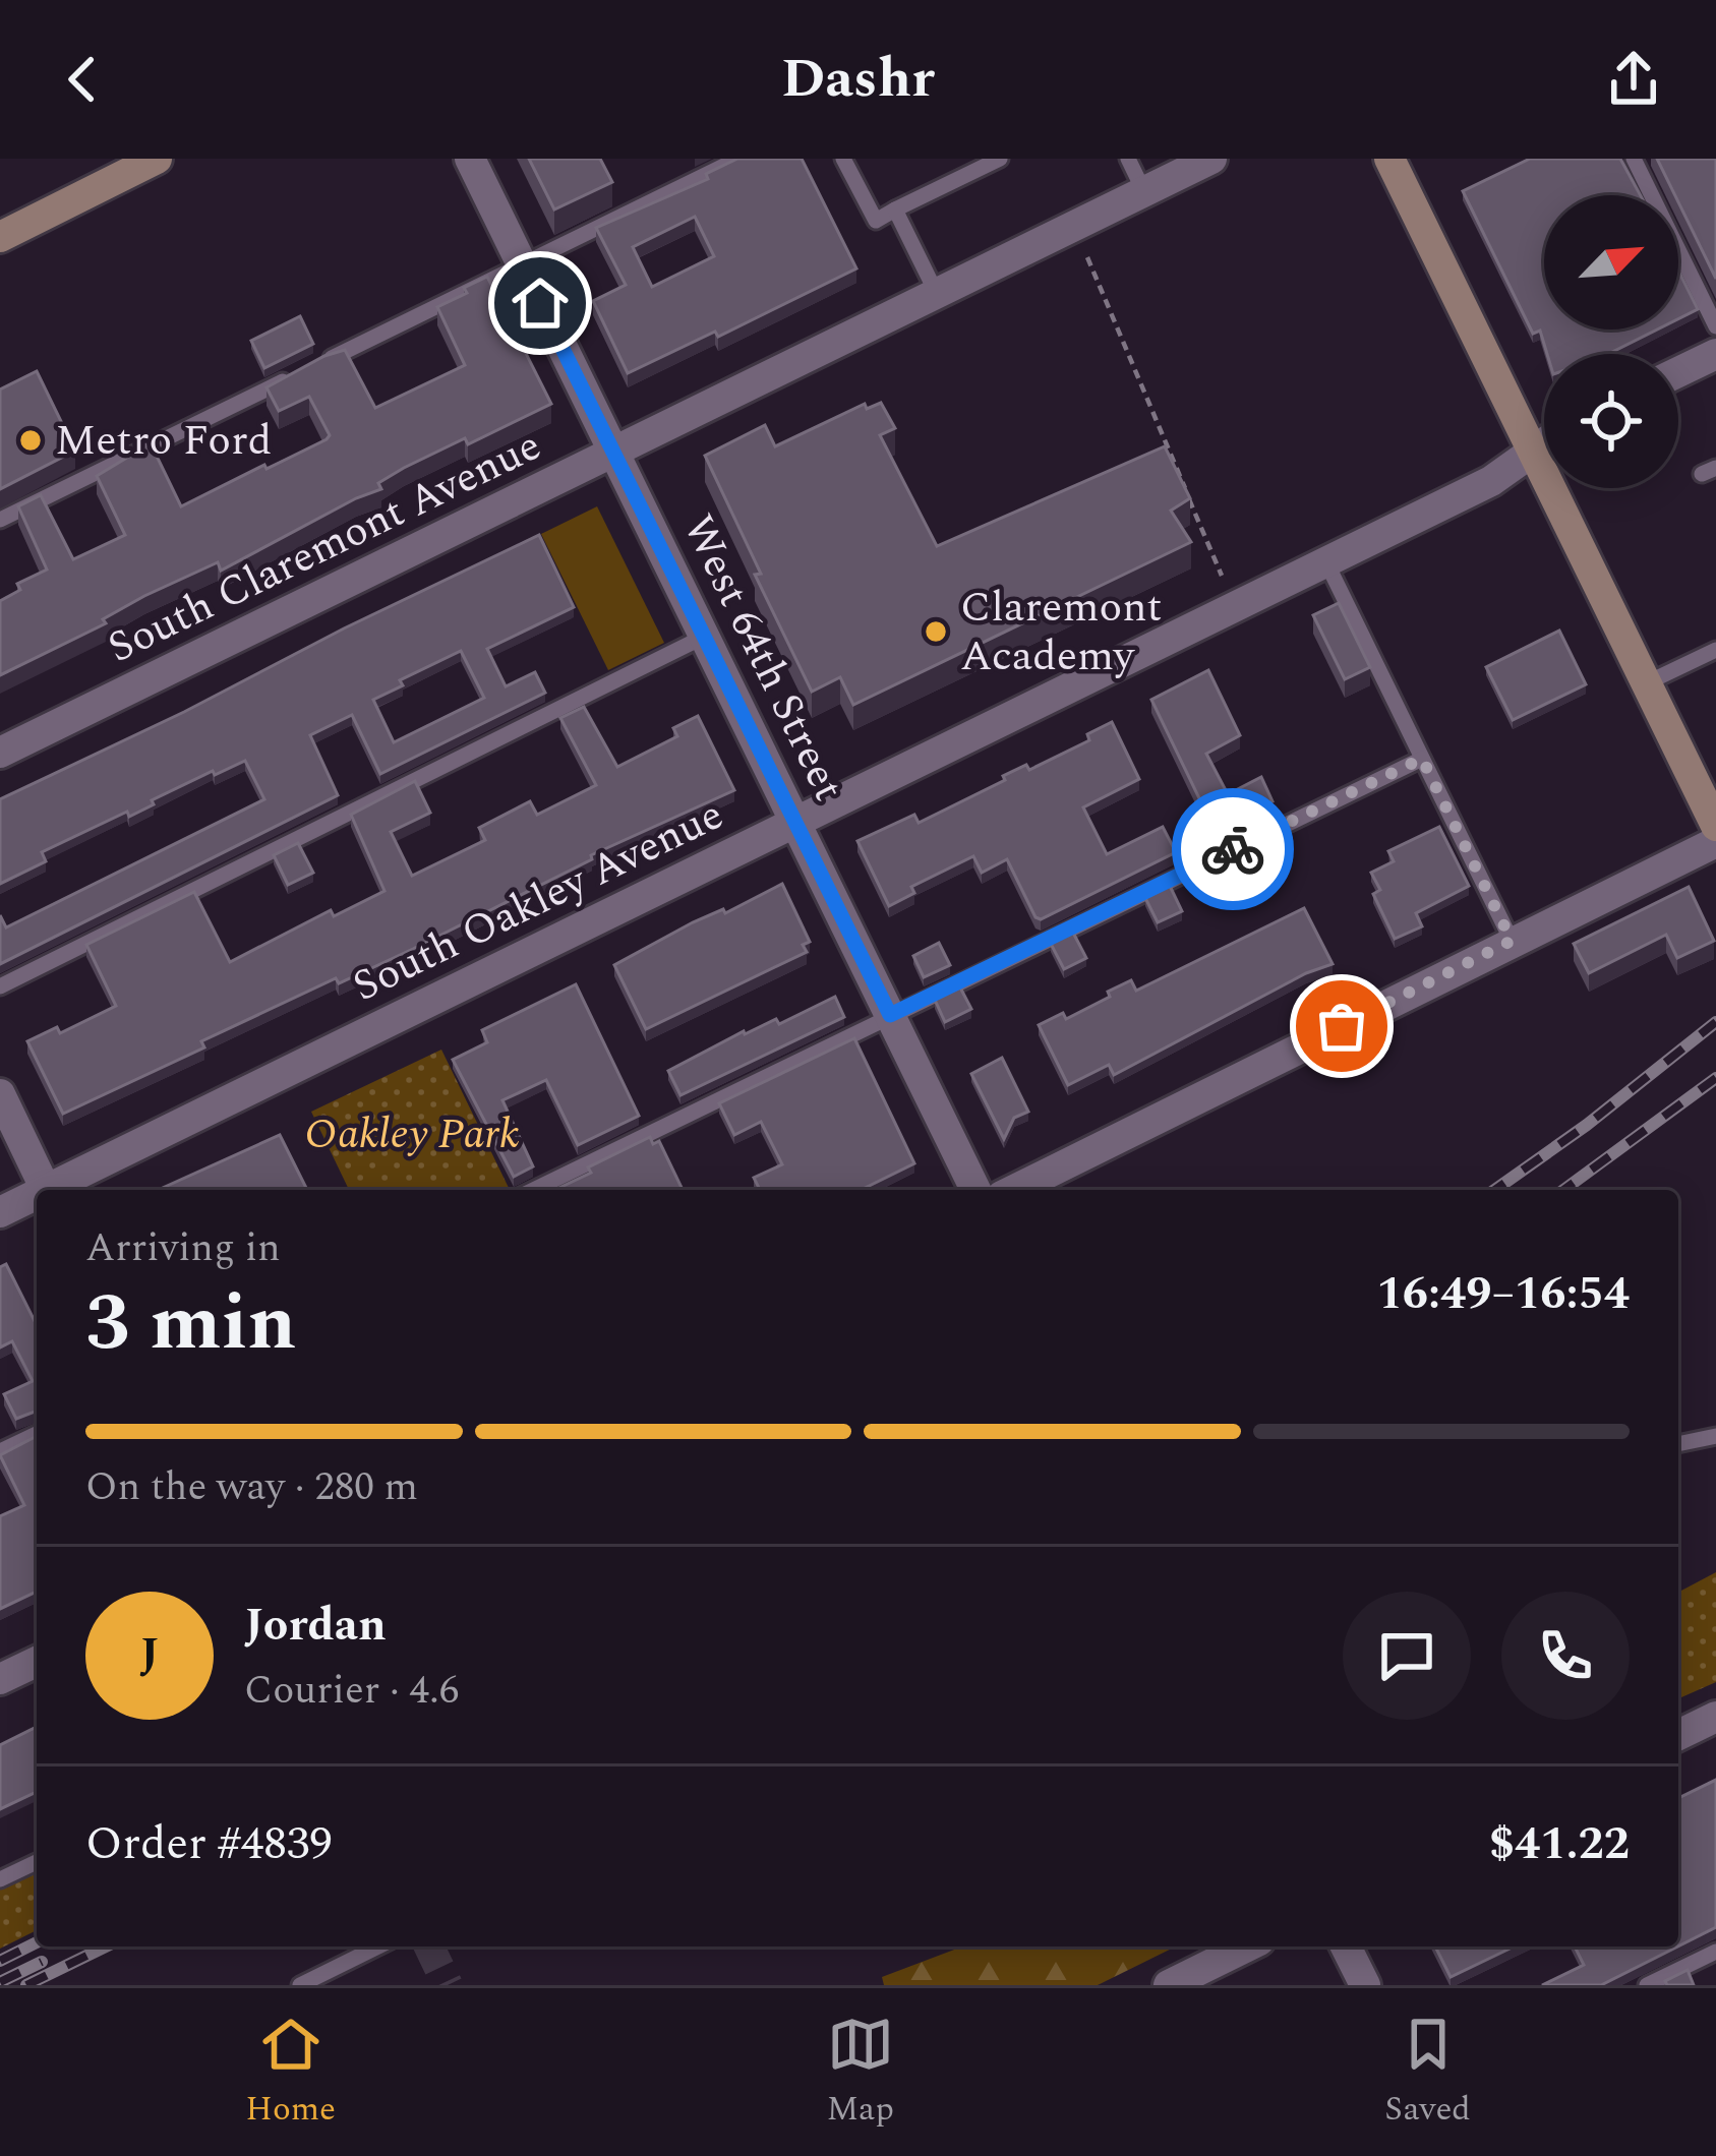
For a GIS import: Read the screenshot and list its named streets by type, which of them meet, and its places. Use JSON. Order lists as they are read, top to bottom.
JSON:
{
  "streets": {
    "street": ["South Claremont Avenue", "West 64th Street", "South Oakley Avenue"]
  },
  "crossings": [
    ["South Claremont Avenue", "West 64th Street"],
    ["West 64th Street", "South Oakley Avenue"]
  ],
  "parks": ["Oakley Park"],
  "places": ["Metro Ford", "Claremont Academy"],
  "north": "top right",
  "page": {
    "header": "Dashr",
    "heading": ["3 min", "Arriving in", "16:49–16:54"],
    "panel": [
      "Jordan",
      "Courier · 4.6",
      "Order #4839",
      "$41.22"
    ],
    "bar": "On the way · 280 m",
    "round": "J",
    "tabs": ["Home", "Map", "Saved"]
  }
}
